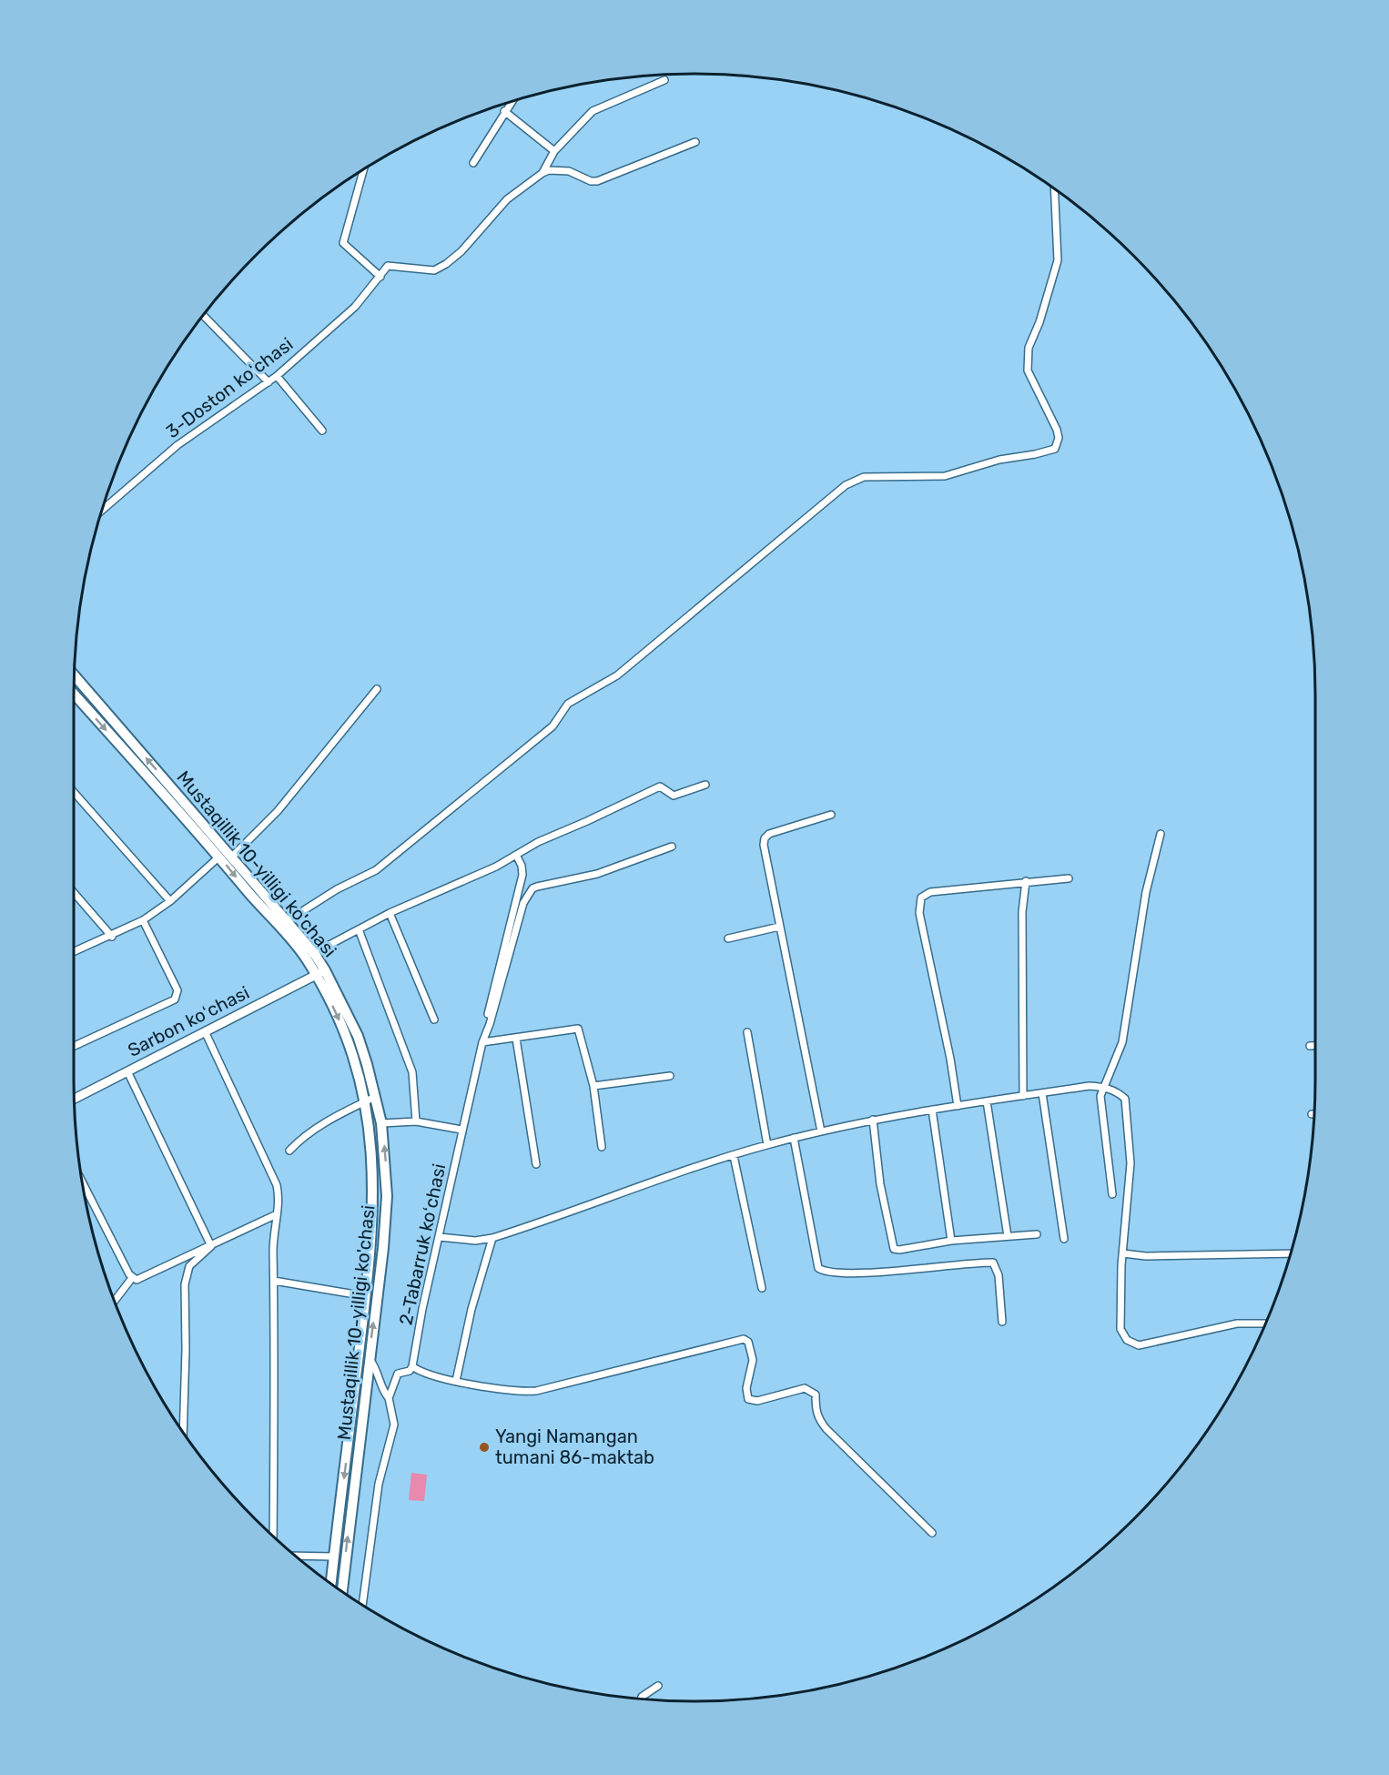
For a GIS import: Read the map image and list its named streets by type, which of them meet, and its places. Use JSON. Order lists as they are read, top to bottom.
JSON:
{
  "streets": {
    "main road": ["Mustaqillik 10-yilligi ko'chasi"],
    "street": ["3-Doston koʻchasi", "Sarbon koʻchasi", "2-Tabarruk koʻchasi"]
  },
  "crossings": [
    ["Mustaqillik 10-yilligi ko'chasi", "Sarbon koʻchasi"]
  ],
  "places": ["Yangi Namangan tumani 86-maktab"]
}
